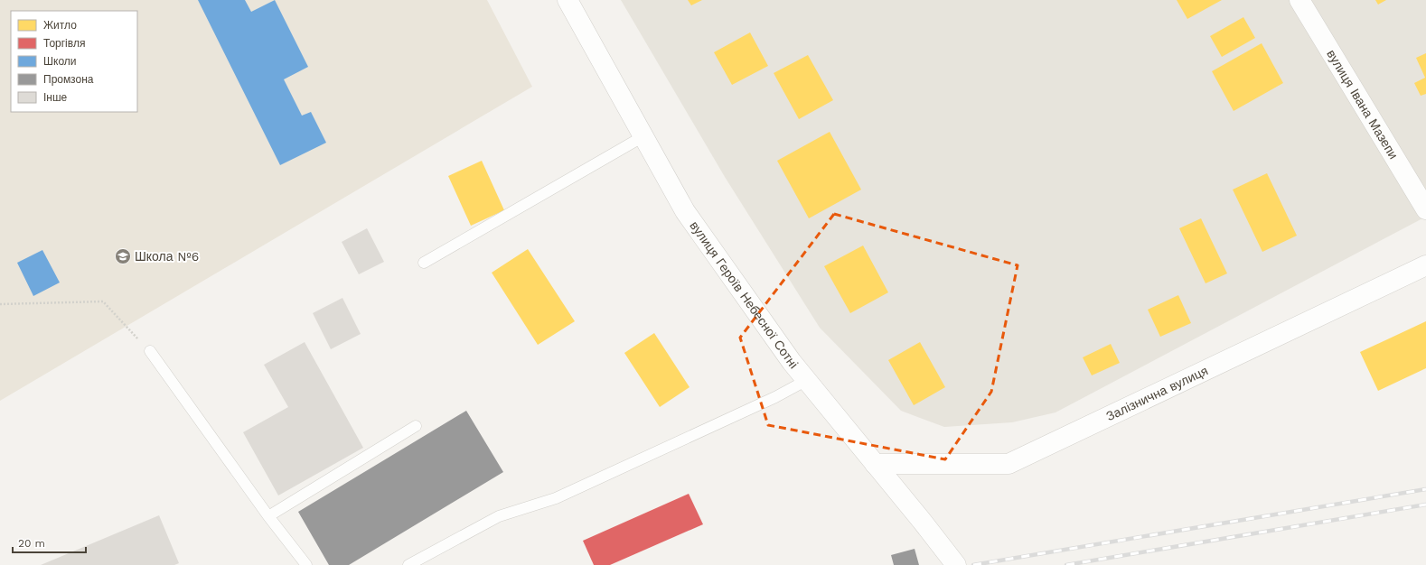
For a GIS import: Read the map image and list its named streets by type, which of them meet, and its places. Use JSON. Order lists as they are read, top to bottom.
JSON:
{
  "streets": {
    "street": ["вулиця Івана Мазепи", "вулиця Героїв Небесної Сотні", "Залізнична вулиця"]
  },
  "crossings": [
    ["вулиця Героїв Небесної Сотні", "Залізнична вулиця"]
  ],
  "places": {
    "school or university": ["Школа №6"]
  },
  "legend": [
    "Житло",
    "Торгівля",
    "Школи",
    "Промзона",
    "Інше"
  ],
  "scale_bar": "20 m"
}
